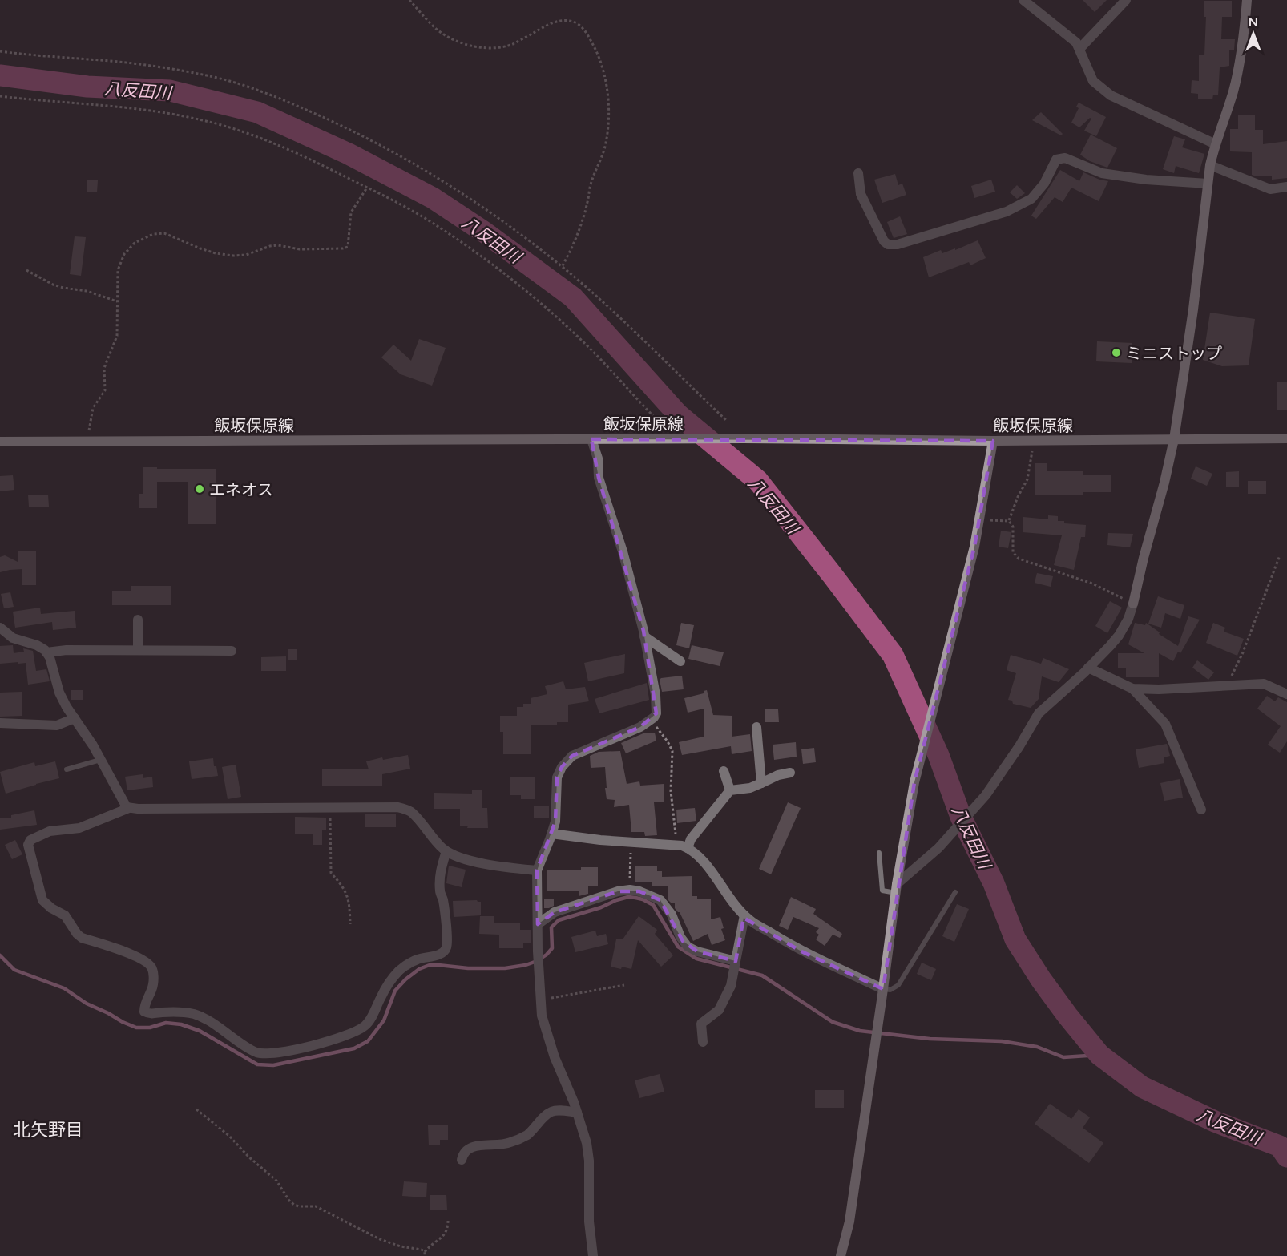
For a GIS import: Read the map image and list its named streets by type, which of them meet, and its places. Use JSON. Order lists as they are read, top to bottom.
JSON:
{
  "streets": {
    "street": ["飯坂保原線"]
  },
  "districts": ["北矢野目"],
  "water": ["八反田川"],
  "places": ["ミニストップ", "エネオス"],
  "north": "top"
}
